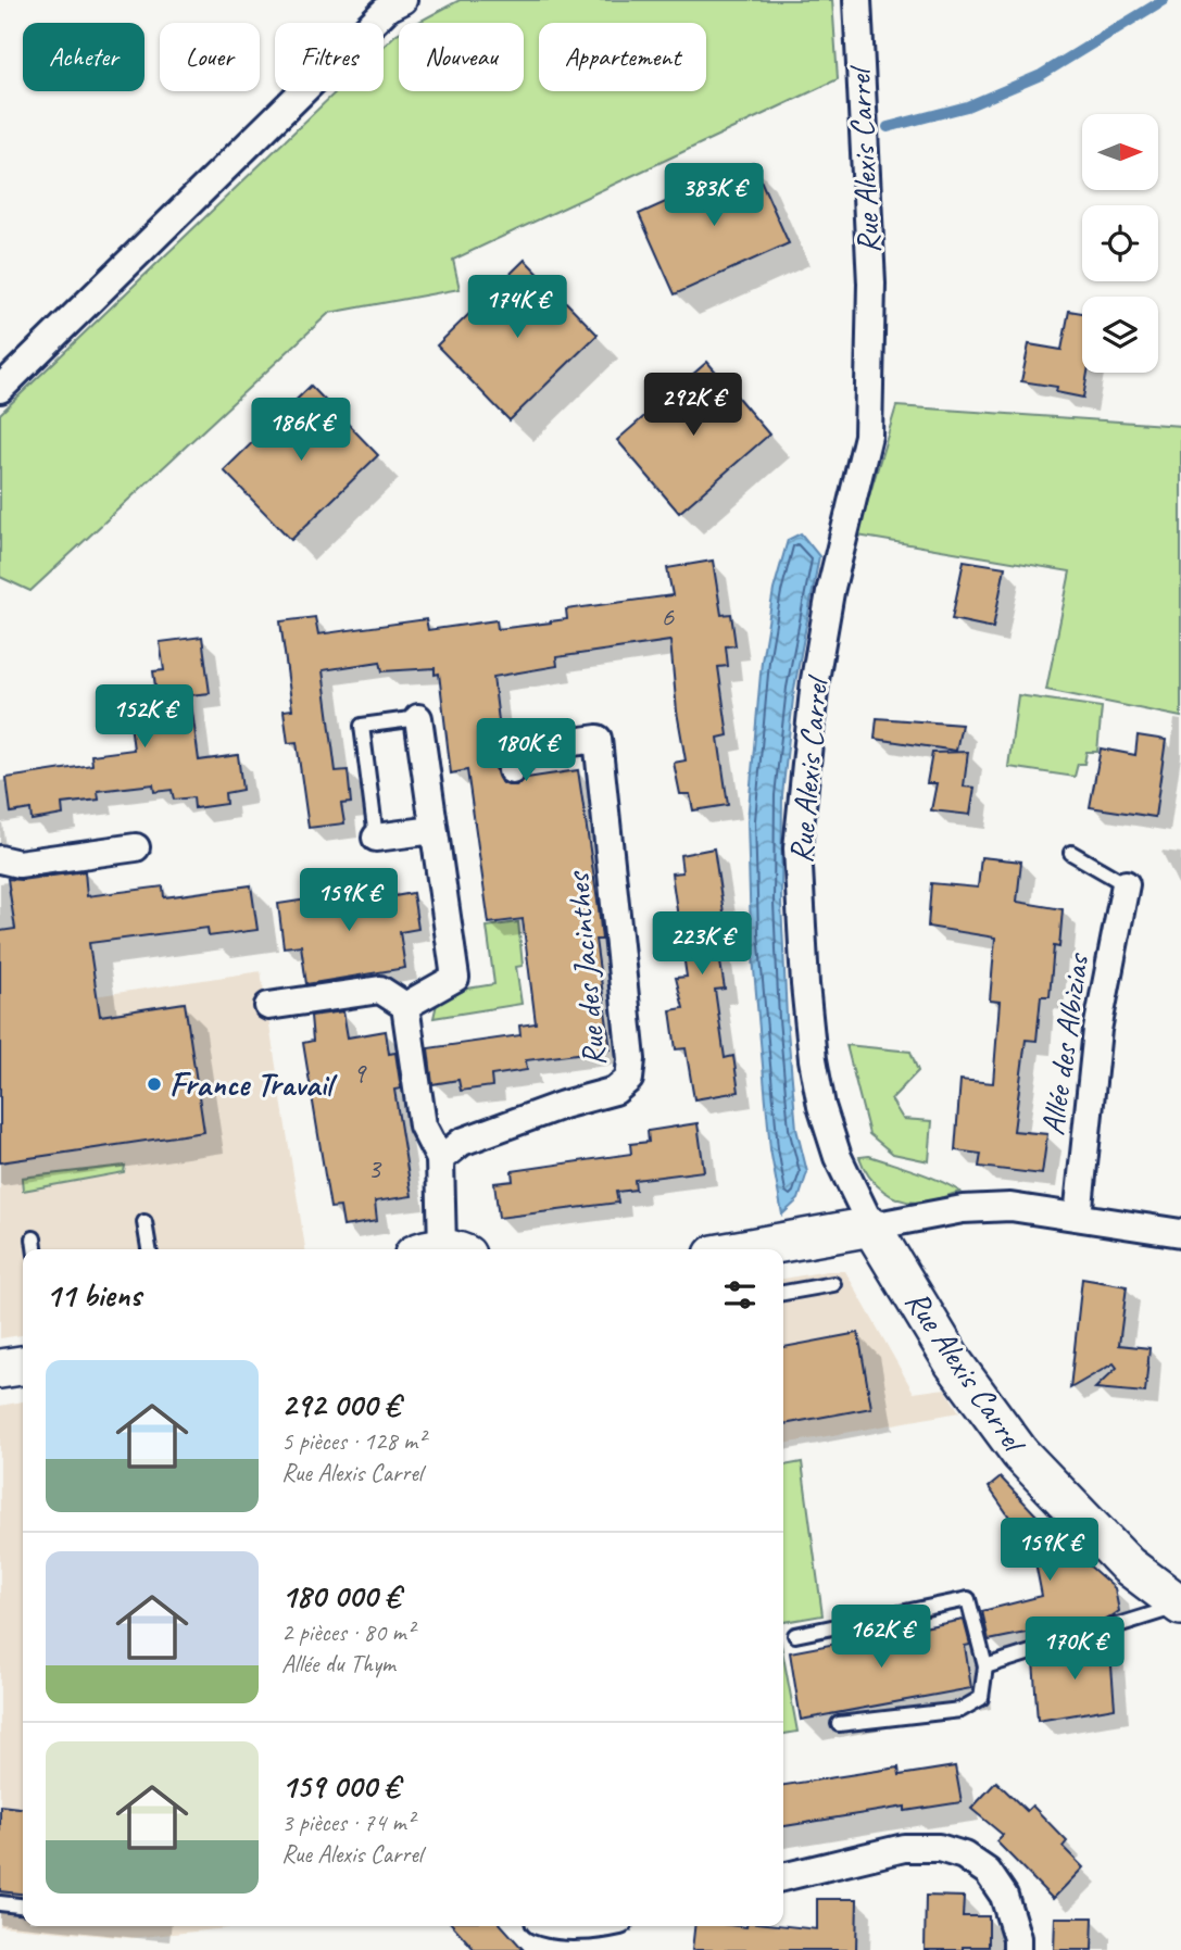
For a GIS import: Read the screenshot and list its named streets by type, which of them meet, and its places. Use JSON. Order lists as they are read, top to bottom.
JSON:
{
  "streets": {
    "street": ["Rue Alexis Carrel", "Rue des Jacinthes", "Allée des Albizias"]
  },
  "places": ["France Travail"],
  "house_numbers": ["6", "9", "3"],
  "north": "right",
  "page": {
    "chip": [
      "Acheter",
      "Louer",
      "Filtres",
      "Nouveau",
      "Appartement"
    ],
    "price": [
      "383K €",
      "174K €",
      "292K €",
      "186K €",
      "152K €",
      "180K €",
      "159K €",
      "223K €",
      "159K €",
      "162K €",
      "170K €"
    ],
    "heading": "11 biens",
    "list": [
      {
        "name": "292 000 €",
        "note": "5 pièces · 128 m² · Rue Alexis Carrel"
      },
      {
        "name": "180 000 €",
        "note": "2 pièces · 80 m² · Allée du Thym"
      },
      {
        "name": "159 000 €",
        "note": "3 pièces · 74 m² · Rue Alexis Carrel"
      }
    ]
  }
}
